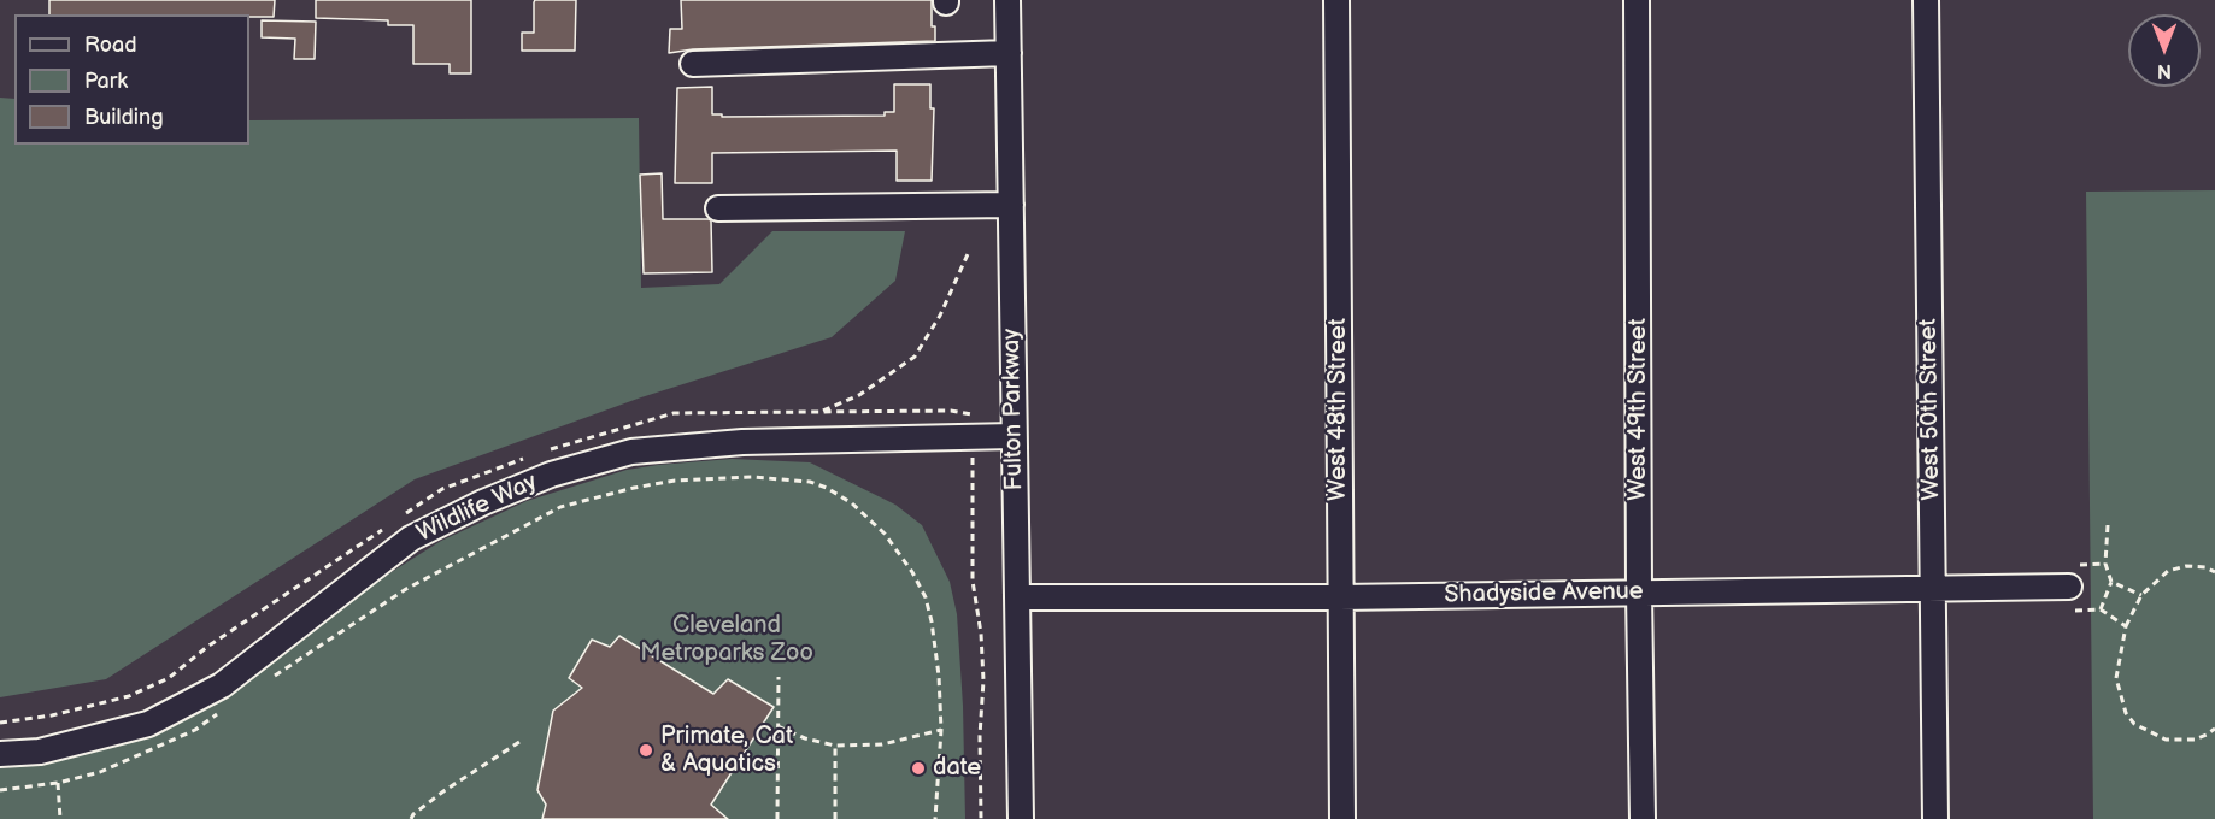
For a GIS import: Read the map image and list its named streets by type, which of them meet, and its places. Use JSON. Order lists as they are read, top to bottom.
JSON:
{
  "streets": {
    "street": [
      "Fulton Parkway",
      "West 48th Street",
      "West 49th Street",
      "West 50th Street",
      "Wildlife Way",
      "Shadyside Avenue"
    ]
  },
  "crossings": [
    ["Fulton Parkway", "Wildlife Way"],
    ["Fulton Parkway", "Shadyside Avenue"],
    ["West 48th Street", "Shadyside Avenue"],
    ["West 49th Street", "Shadyside Avenue"],
    ["West 50th Street", "Shadyside Avenue"]
  ],
  "parks": ["Cleveland Metroparks Zoo"],
  "places": ["Primate, Cat & Aquatics", "date"],
  "legend": ["Road", "Park", "Building"],
  "north": "bottom"
}
